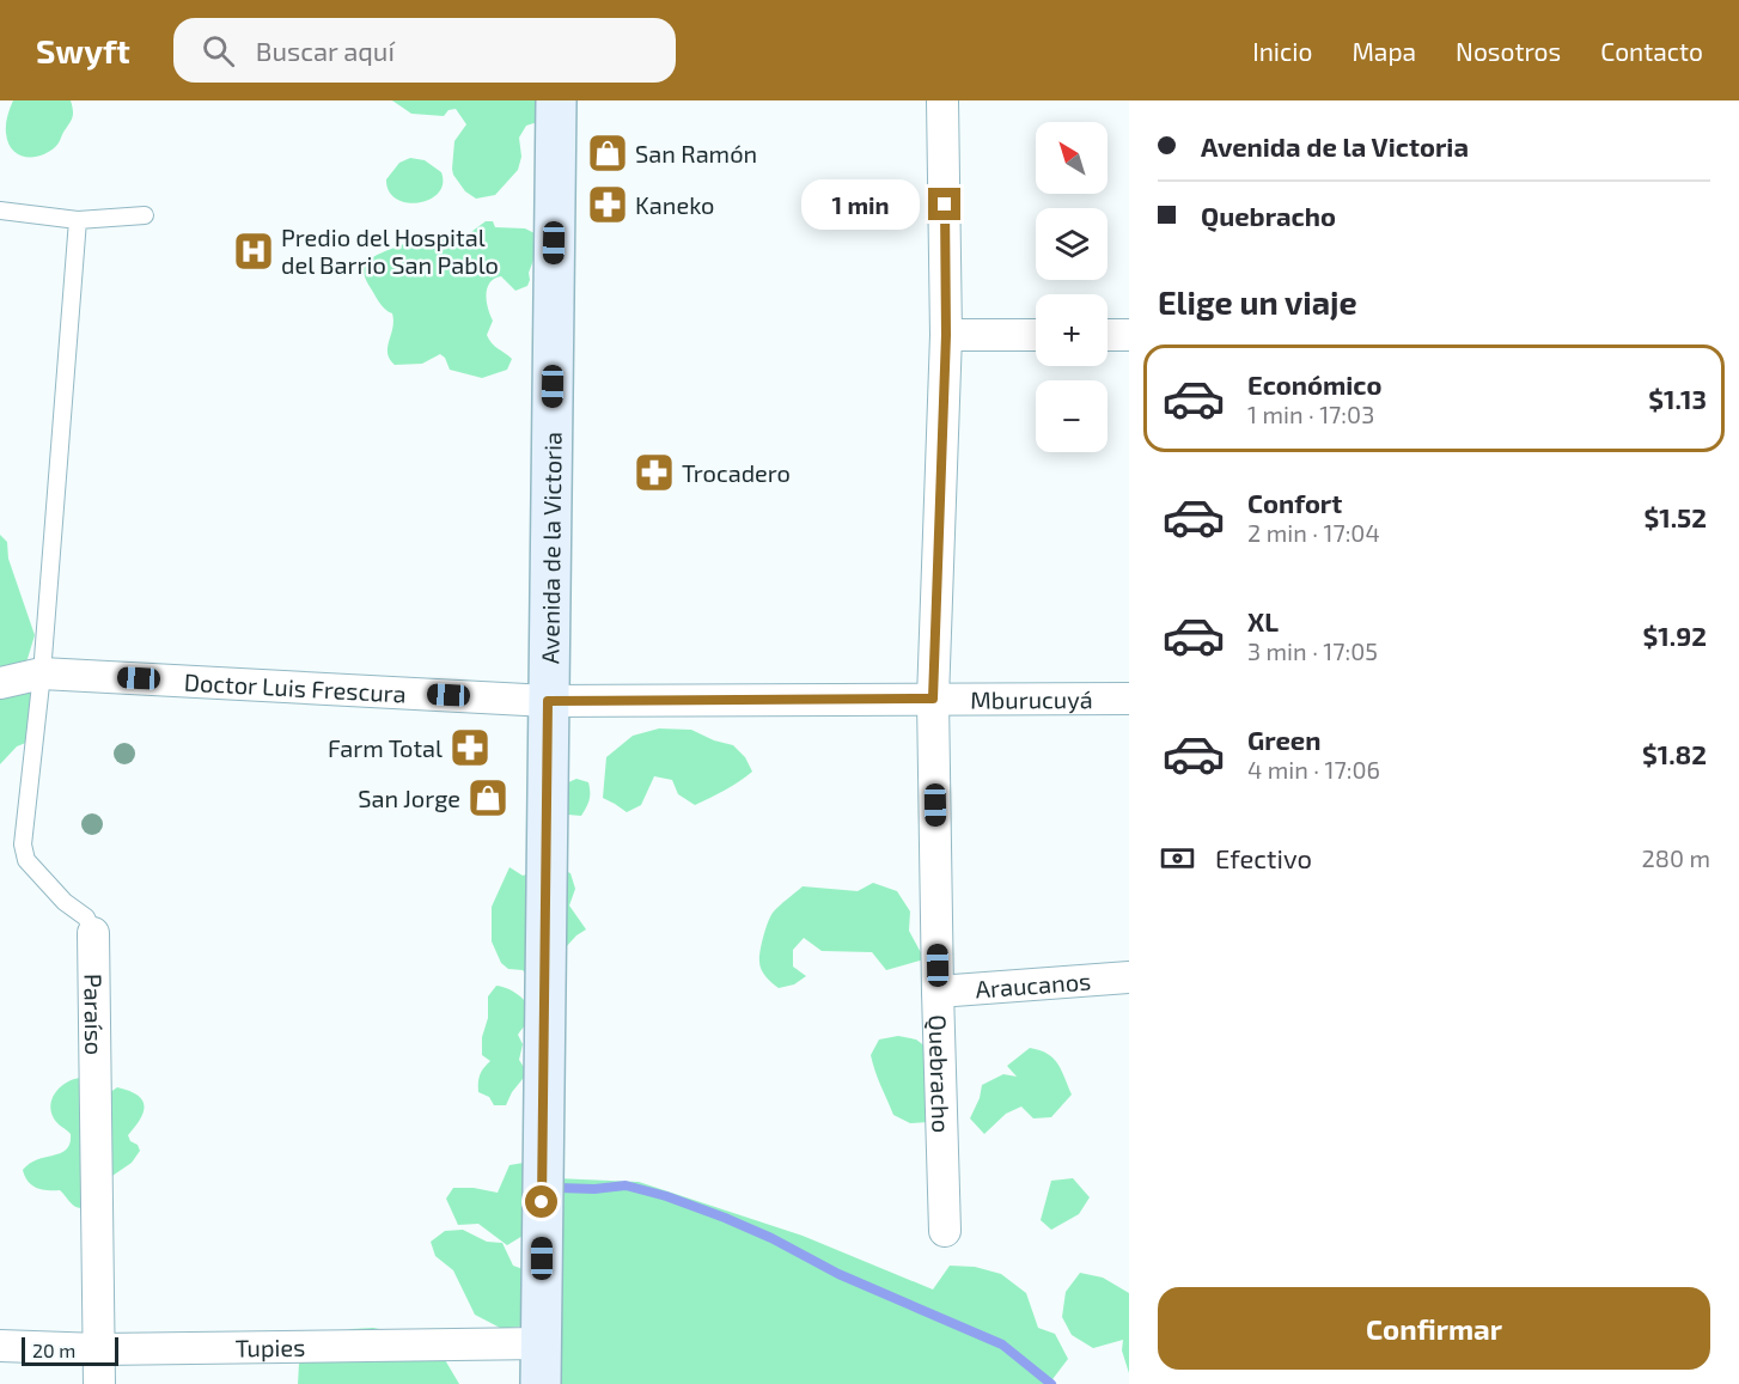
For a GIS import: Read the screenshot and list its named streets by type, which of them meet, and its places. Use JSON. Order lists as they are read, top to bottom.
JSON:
{
  "streets": {
    "main road": ["Avenida de la Victoria"],
    "street": [
      "Doctor Luis Frescura",
      "Mburucuyá",
      "Araucanos",
      "Paraíso",
      "Quebracho",
      "Tupies"
    ]
  },
  "crossings": [
    ["Avenida de la Victoria", "Doctor Luis Frescura"],
    ["Avenida de la Victoria", "Mburucuyá"],
    ["Avenida de la Victoria", "Tupies"],
    ["Doctor Luis Frescura", "Mburucuyá"],
    ["Doctor Luis Frescura", "Paraíso"],
    ["Mburucuyá", "Quebracho"],
    ["Araucanos", "Quebracho"],
    ["Paraíso", "Tupies"]
  ],
  "places": {
    "shop": ["San Ramón", "San Jorge"],
    "pharmacy": ["Kaneko", "Trocadero", "Farm Total"],
    "hospital": ["Predio del Hospital del Barrio San Pablo"]
  },
  "scale_bar": "20 m",
  "north": "top left",
  "page": {
    "header": "Swyft",
    "search": "Buscar aquí",
    "nav": [
      "Inicio",
      "Mapa",
      "Nosotros",
      "Contacto"
    ],
    "banner": ["Avenida de la Victoria", "Quebracho"],
    "map_buttons": ["+", "−"],
    "bubble": "1 min",
    "heading": "Elige un viaje",
    "list": [
      {
        "name": "Económico",
        "note": "1 min · 17:03",
        "value": "$1.13"
      },
      {
        "name": "Confort",
        "note": "2 min · 17:04",
        "value": "$1.52"
      },
      {
        "name": "XL",
        "note": "3 min · 17:05",
        "value": "$1.92"
      },
      {
        "name": "Green",
        "note": "4 min · 17:06",
        "value": "$1.82"
      }
    ],
    "pay": ["Efectivo", "280 m"],
    "buttons": "Confirmar",
    "scale": "20 m"
  }
}
